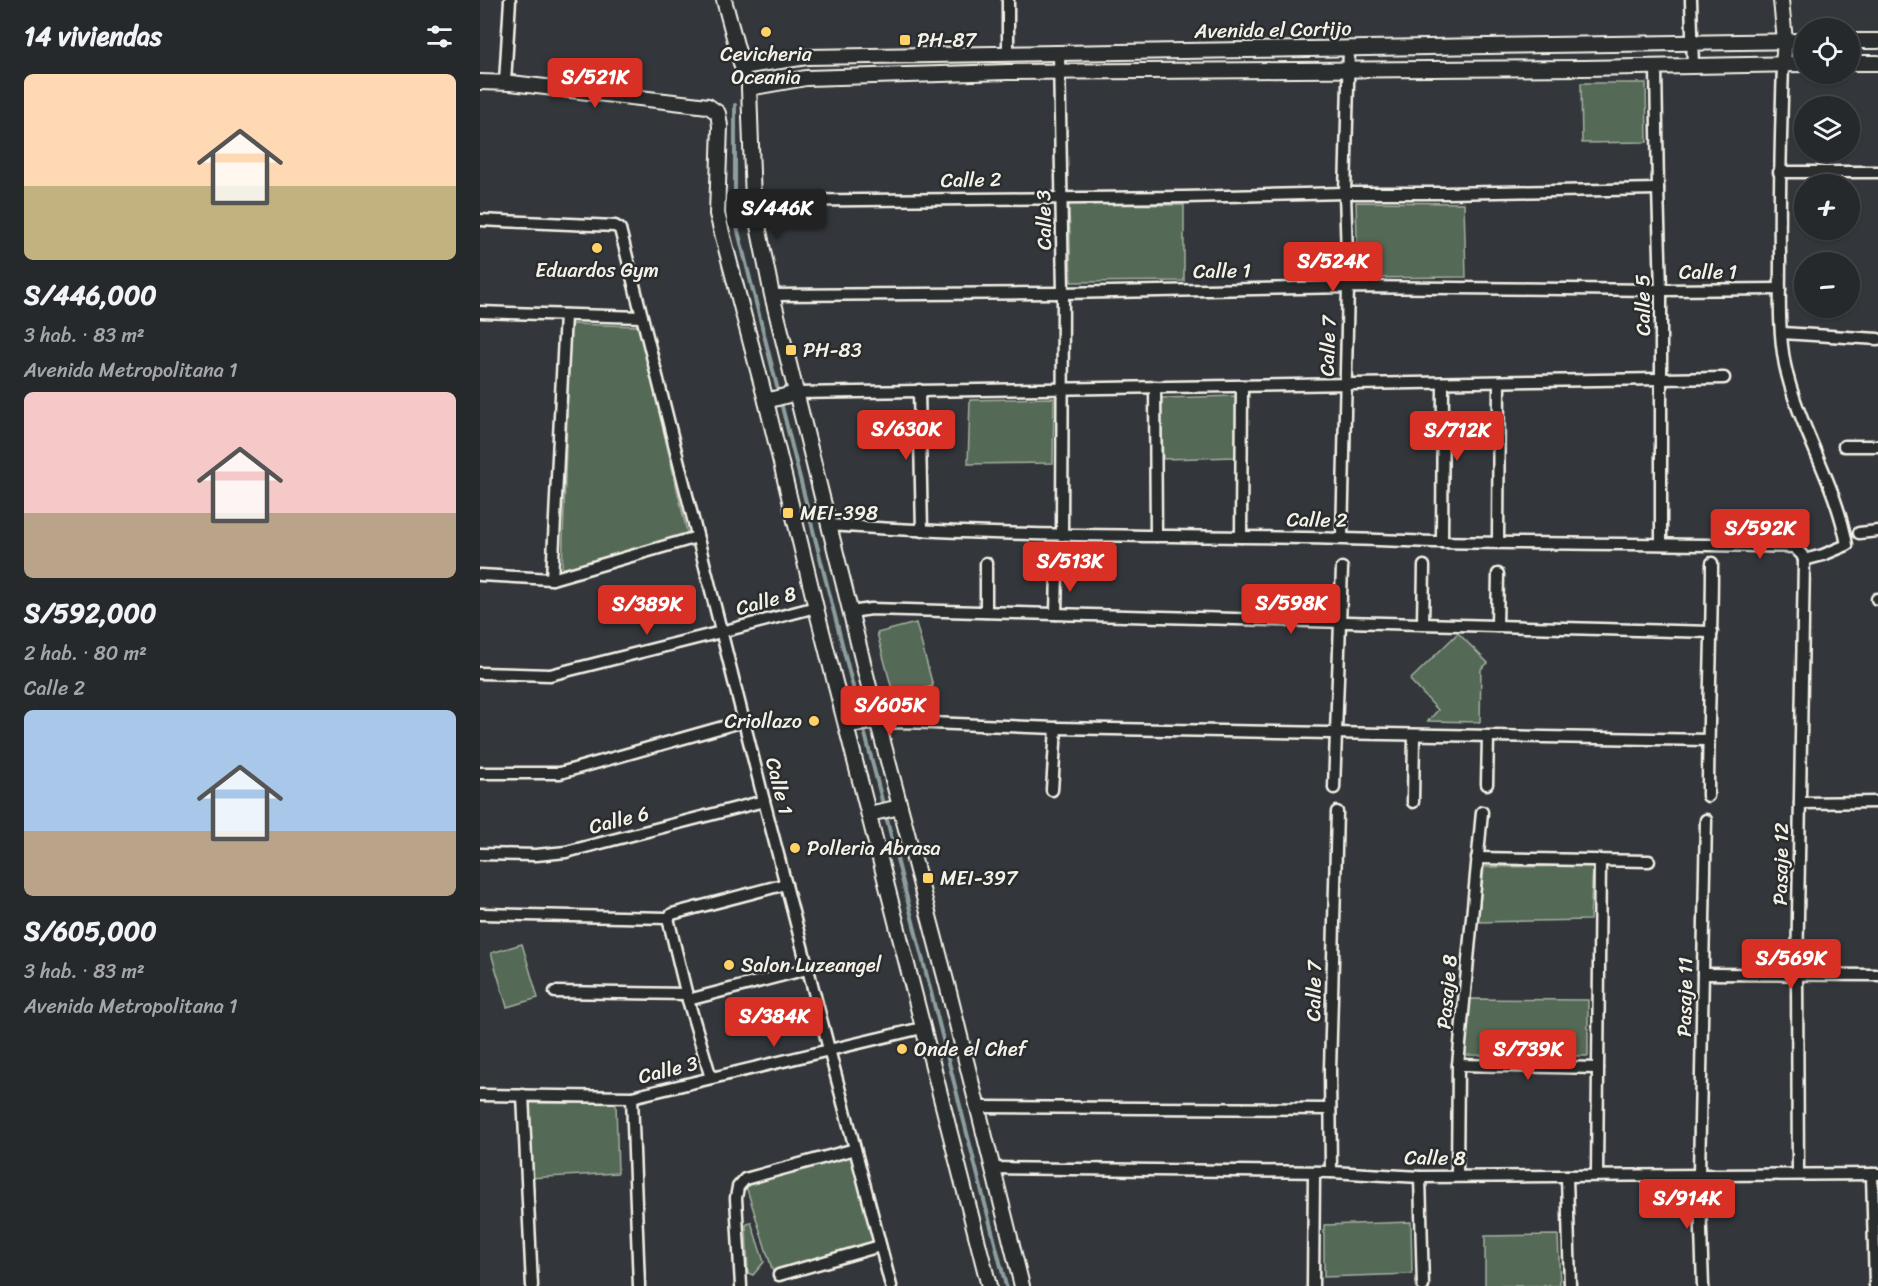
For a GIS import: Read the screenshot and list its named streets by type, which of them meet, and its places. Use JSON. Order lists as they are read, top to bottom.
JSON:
{
  "streets": {
    "street": [
      "Avenida el Cortijo",
      "Calle 2",
      "Calle 3",
      "Calle 1",
      "Calle 5",
      "Calle 7",
      "Calle 8",
      "Calle 6",
      "Pasaje 12",
      "Pasaje 8",
      "Pasaje 11"
    ]
  },
  "crossings": [
    ["Avenida el Cortijo", "Calle 3"],
    ["Avenida el Cortijo", "Calle 5"],
    ["Avenida el Cortijo", "Calle 7"],
    ["Calle 2", "Calle 3"],
    ["Calle 2", "Calle 5"],
    ["Calle 2", "Calle 7"],
    ["Calle 2", "Pasaje 12"],
    ["Calle 3", "Calle 1"],
    ["Calle 1", "Calle 5"],
    ["Calle 1", "Calle 7"],
    ["Calle 1", "Calle 8"],
    ["Calle 1", "Calle 6"],
    ["Calle 7", "Calle 8"],
    ["Calle 8", "Pasaje 12"],
    ["Calle 8", "Pasaje 8"],
    ["Calle 8", "Pasaje 11"]
  ],
  "places": {
    "other": [
      "Cevicheria Oceania",
      "Eduardos Gym",
      "Criollazo",
      "Polleria Abrasa",
      "Salon Luzeangel",
      "Onde el Chef"
    ],
    "transit": [
      "PH-87",
      "PH-83",
      "MEI-398",
      "MEI-397"
    ]
  },
  "page": {
    "heading": "14 viviendas",
    "map_buttons": ["+", "−"],
    "price": [
      "S/521K",
      "S/446K",
      "S/524K",
      "S/630K",
      "S/712K",
      "S/592K",
      "S/513K",
      "S/598K",
      "S/389K",
      "S/605K",
      "S/569K",
      "S/384K",
      "S/739K",
      "S/914K"
    ],
    "list": [
      {
        "name": "S/446,000",
        "note": "3 hab. · 83 m² · Avenida Metropolitana 1"
      },
      {
        "name": "S/592,000",
        "note": "2 hab. · 80 m² · Calle 2"
      },
      {
        "name": "S/605,000",
        "note": "3 hab. · 83 m² · Avenida Metropolitana 1"
      }
    ]
  }
}
